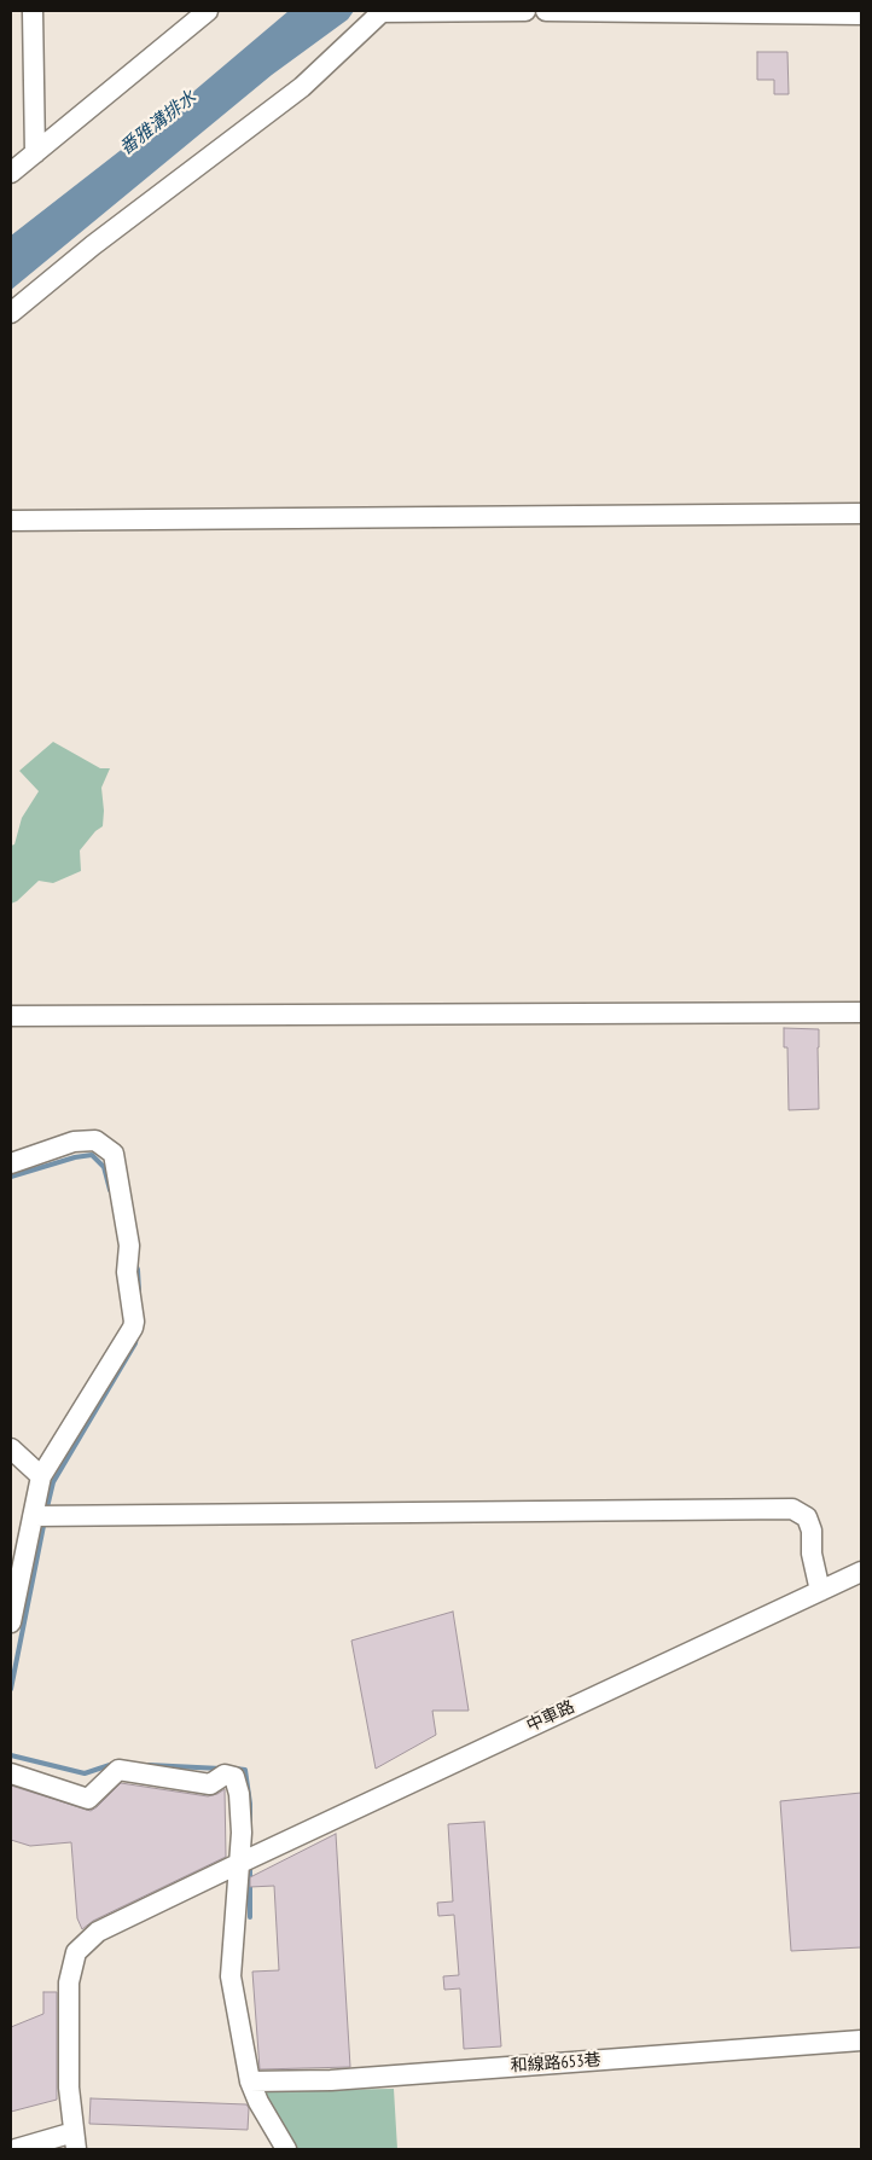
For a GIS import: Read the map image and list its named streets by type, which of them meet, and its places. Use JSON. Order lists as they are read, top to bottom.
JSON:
{
  "streets": {
    "street": ["中車路", "和線路653巷"]
  },
  "water": ["番雅溝排水"]
}
